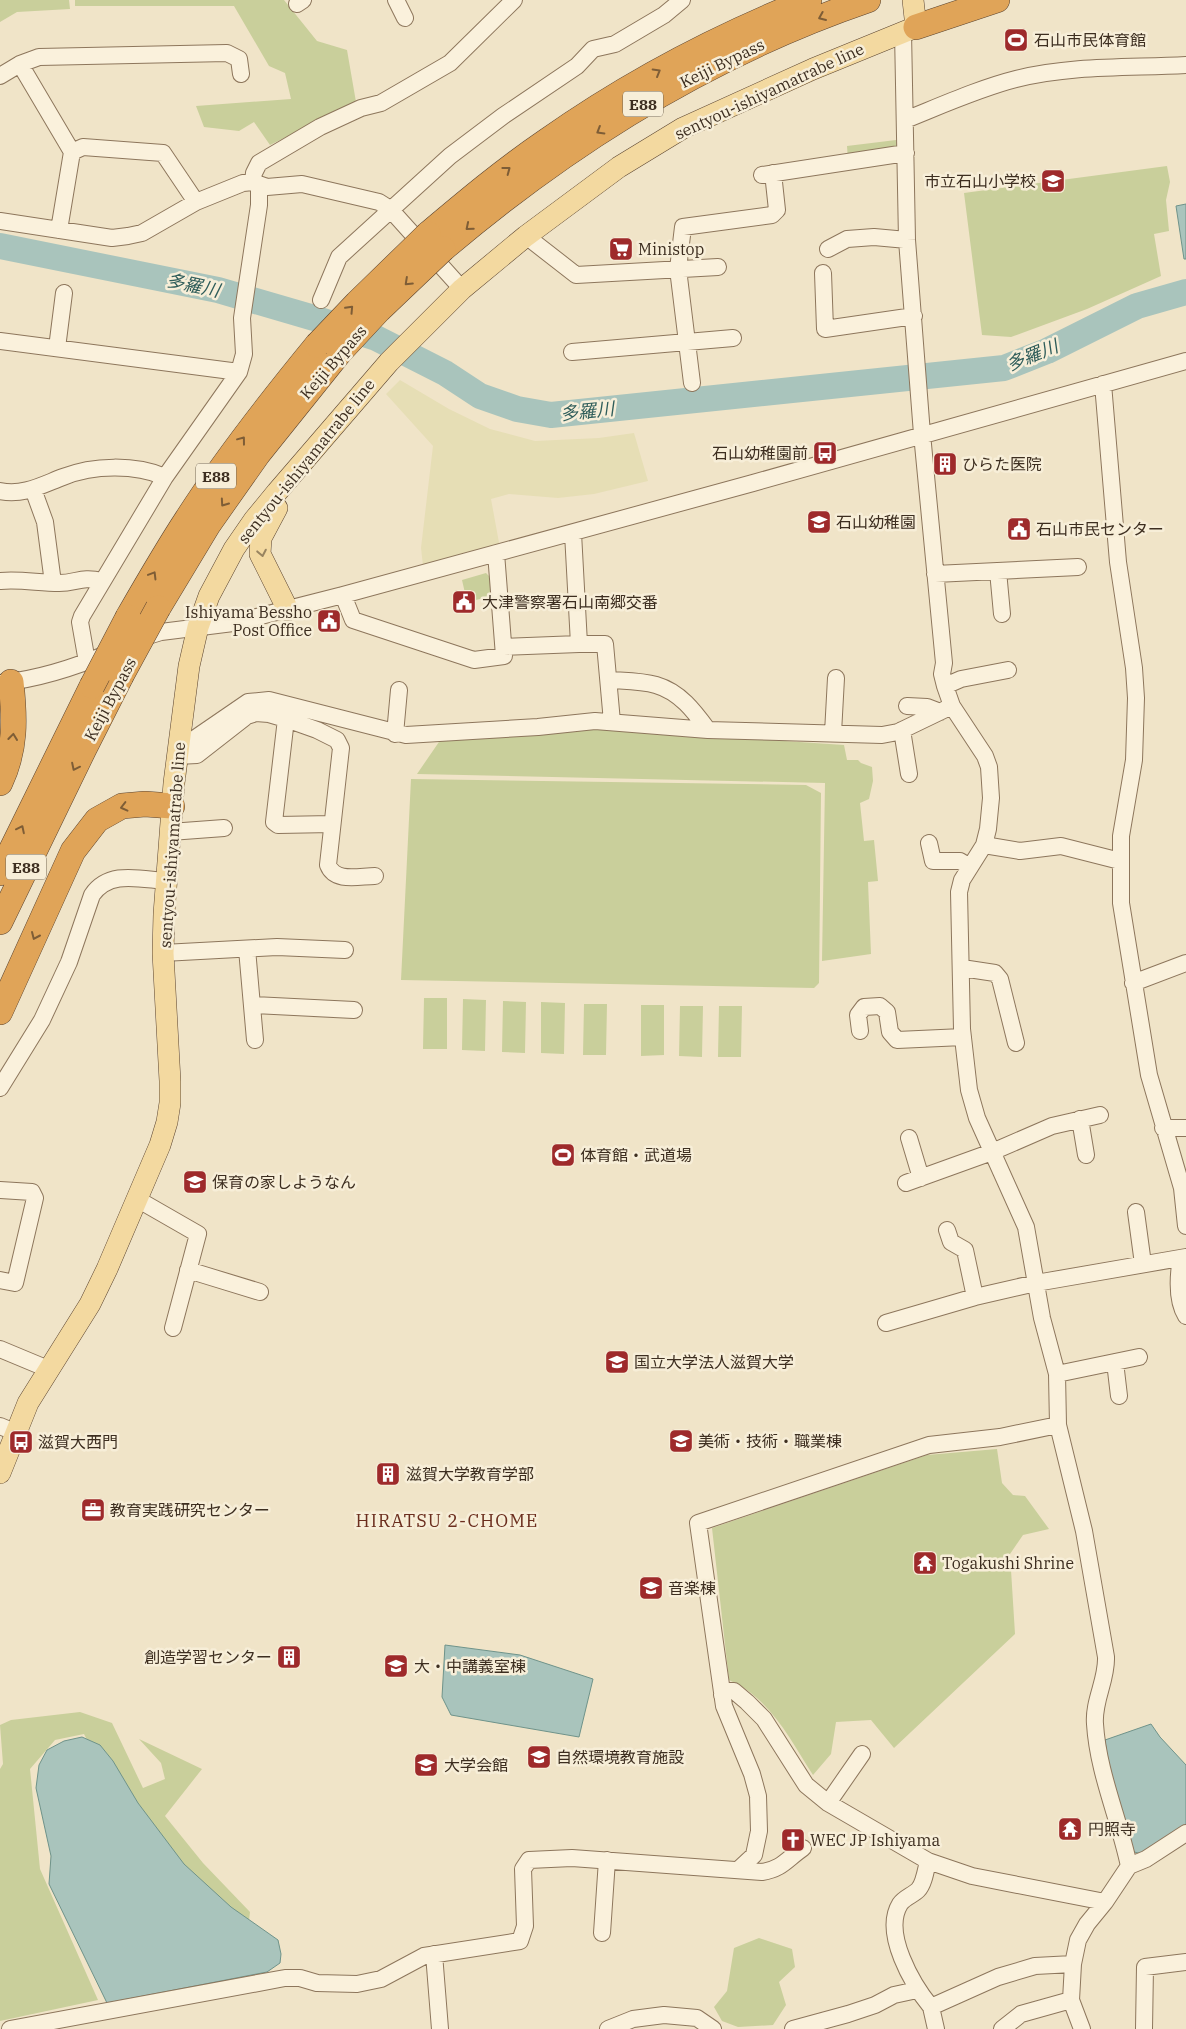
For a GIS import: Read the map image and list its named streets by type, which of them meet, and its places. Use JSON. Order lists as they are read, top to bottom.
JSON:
{
  "streets": {
    "highway": ["Keiji Bypass", "E88"],
    "main road": ["sentyou-ishiyamatrabe line"]
  },
  "districts": ["HIRATSU 2-CHOME"],
  "water": ["多羅川"],
  "places": {
    "sports": ["石山市民体育館", "体育館・武道場"],
    "school or university": [
      "市立石山小学校",
      "石山幼稚園",
      "保育の家しようなん",
      "国立大学法人滋賀大学",
      "美術・技術・職業棟",
      "音楽棟",
      "大・中講義室棟",
      "自然環境教育施設",
      "大学会館"
    ],
    "supermarket": ["Ministop"],
    "bus stop": ["石山幼稚園前", "滋賀大西門"],
    "building": ["ひらた医院", "滋賀大学教育学部", "創造学習センター"],
    "public building": ["石山市民センター", "大津警察署石山南郷交番", "Ishiyama Bessho Post Office"],
    "office": ["教育実践研究センター"],
    "temple": ["Togakushi Shrine", "円照寺"],
    "church": ["WEC JP Ishiyama"]
  }
}
